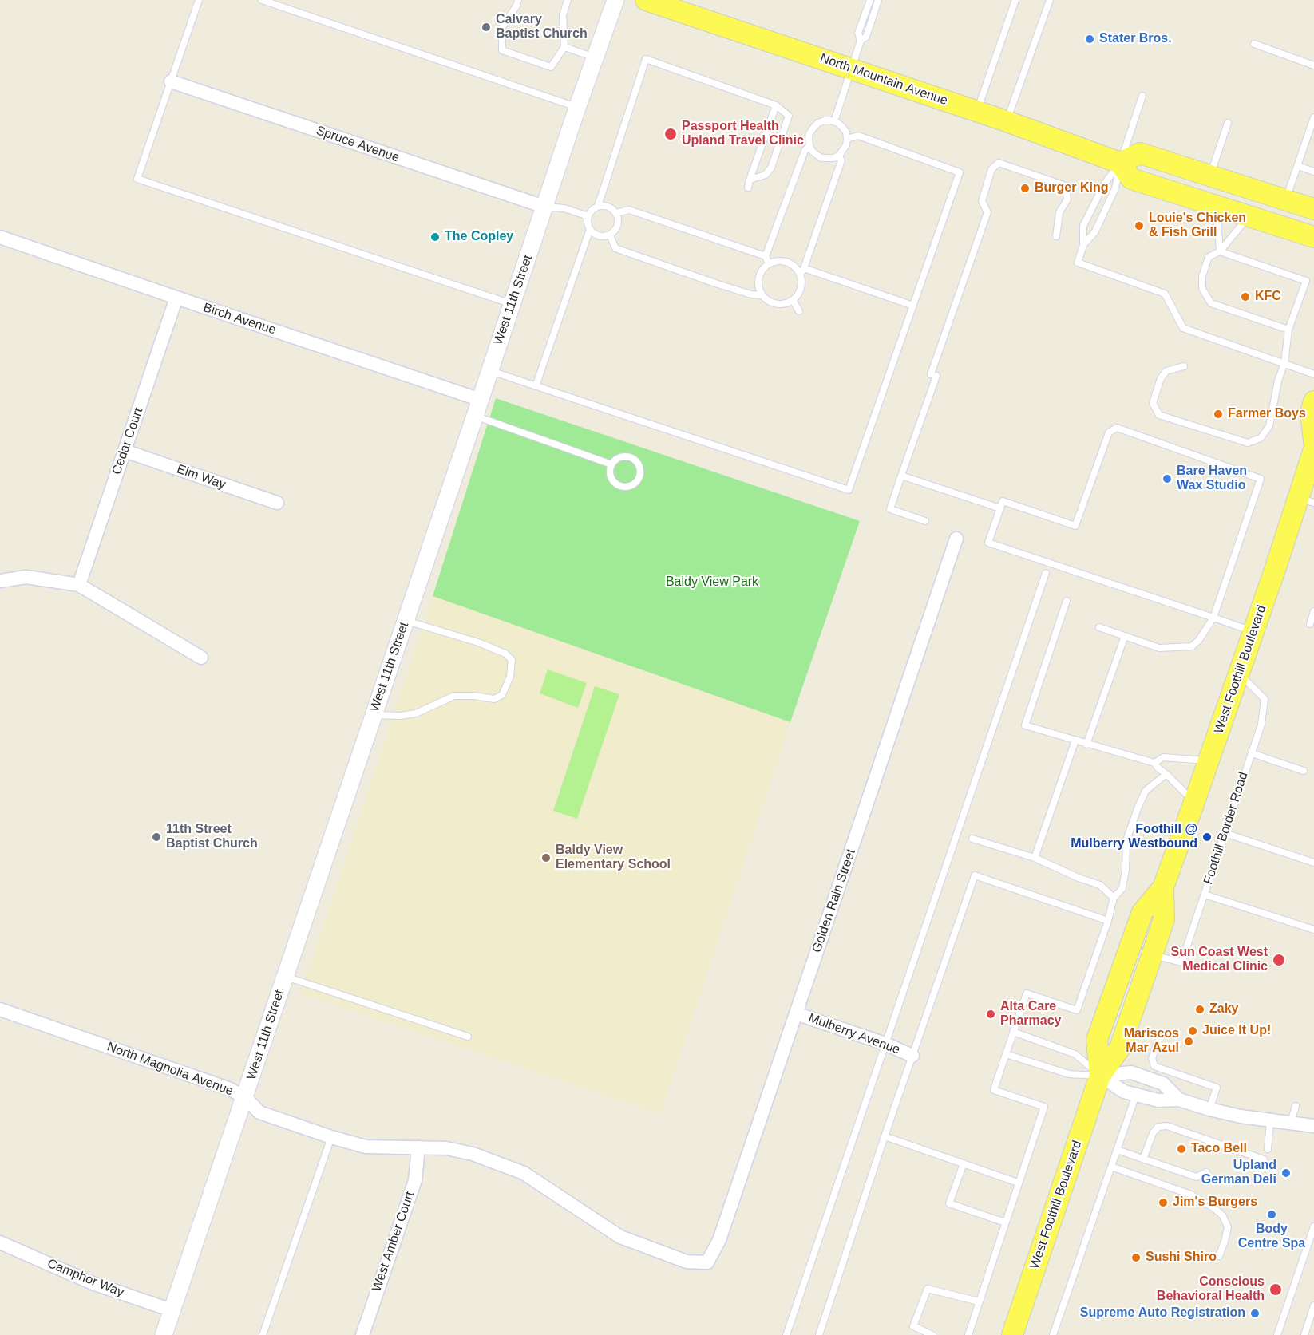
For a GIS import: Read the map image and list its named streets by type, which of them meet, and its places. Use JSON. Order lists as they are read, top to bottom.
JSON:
{
  "streets": {
    "main road": ["North Mountain Avenue", "West Foothill Boulevard"],
    "street": [
      "Spruce Avenue",
      "West 11th Street",
      "Birch Avenue",
      "Cedar Court",
      "Elm Way",
      "Golden Rain Street",
      "Mulberry Avenue",
      "North Magnolia Avenue",
      "West Amber Court",
      "Camphor Way"
    ],
    "lane": ["Foothill Border Road"]
  },
  "crossings": [
    ["Spruce Avenue", "West 11th Street"],
    ["West 11th Street", "Birch Avenue"],
    ["West 11th Street", "North Magnolia Avenue"],
    ["West 11th Street", "Camphor Way"],
    ["Birch Avenue", "Cedar Court"],
    ["Cedar Court", "Elm Way"],
    ["West Foothill Boulevard", "Foothill Border Road"],
    ["Golden Rain Street", "Mulberry Avenue"],
    ["Golden Rain Street", "North Magnolia Avenue"],
    ["North Magnolia Avenue", "West Amber Court"]
  ],
  "parks": ["Baldy View Park"],
  "places": [
    "Calvary Baptist Church",
    "Stater Bros.",
    "Passport Health Upland Travel Clinic",
    "Burger King",
    "Louie's Chicken & Fish Grill",
    "The Copley",
    "KFC",
    "Farmer Boys",
    "Bare Haven Wax Studio",
    "11th Street Baptist Church",
    "Foothill @ Mulberry Westbound",
    "Baldy View Elementary School",
    "Sun Coast West Medical Clinic",
    "Zaky",
    "Alta Care Pharmacy",
    "Juice It Up!",
    "Mariscos Mar Azul",
    "Taco Bell",
    "Upland German Deli",
    "Jim's Burgers",
    "Body Centre Spa",
    "Sushi Shiro",
    "Conscious Behavioral Health",
    "Supreme Auto Registration"
  ]
}
